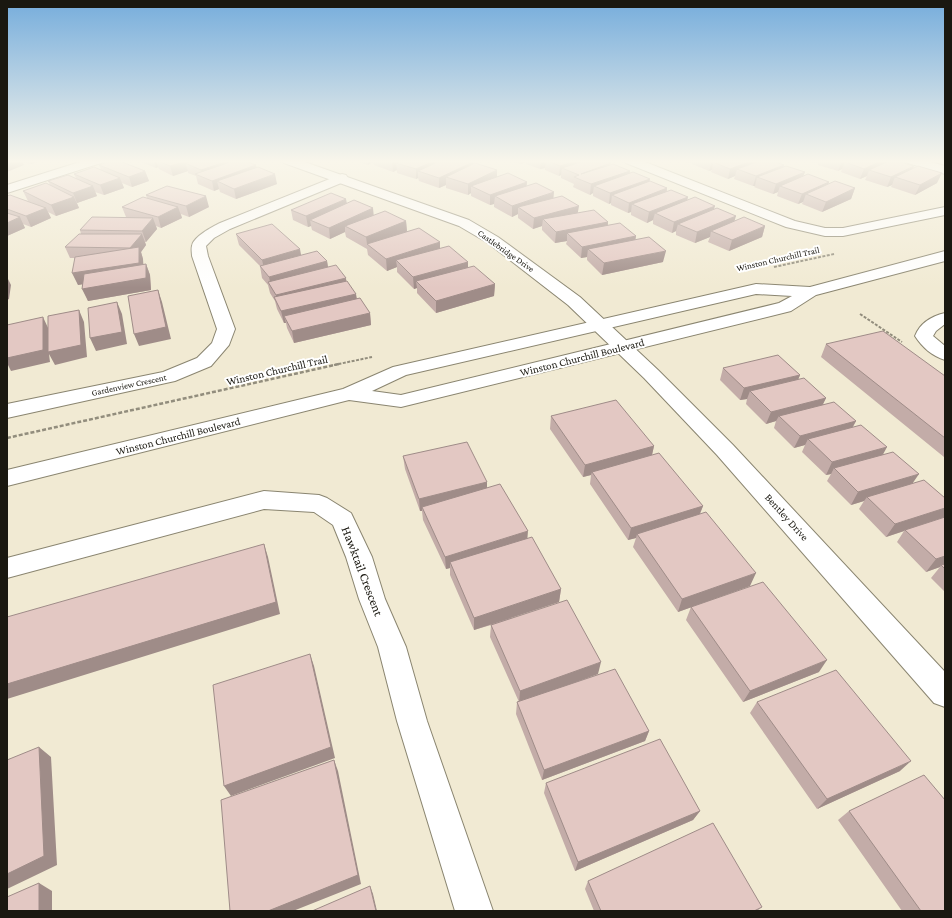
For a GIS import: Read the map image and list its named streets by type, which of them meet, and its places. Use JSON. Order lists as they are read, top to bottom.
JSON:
{
  "streets": {
    "street": [
      "Castlebridge Drive",
      "Winston Churchill Boulevard",
      "Gardenview Crescent",
      "Bentley Drive",
      "Hawktail Crescent"
    ],
    "path": ["Winston Churchill Trail"]
  },
  "crossings": [
    ["Castlebridge Drive", "Winston Churchill Boulevard"],
    ["Castlebridge Drive", "Bentley Drive"],
    ["Winston Churchill Boulevard", "Bentley Drive"]
  ]
}
